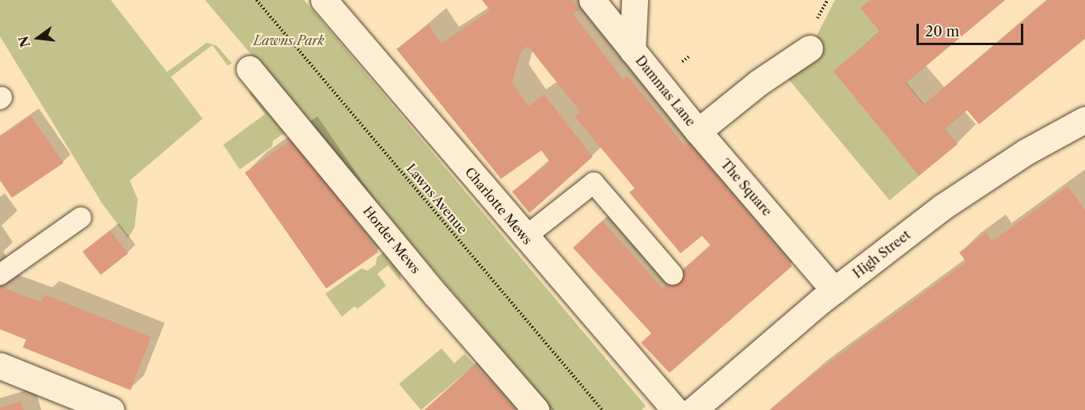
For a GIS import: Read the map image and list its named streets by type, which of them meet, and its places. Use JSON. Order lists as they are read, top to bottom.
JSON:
{
  "streets": {
    "street": [
      "Dammas Lane",
      "The Square",
      "Charlotte Mews",
      "Horder Mews",
      "High Street"
    ],
    "path": ["Lawns Avenue"]
  },
  "crossings": [
    ["Dammas Lane", "The Square"],
    ["The Square", "High Street"]
  ],
  "parks": ["Lawns Park"],
  "scale_bar": "20 m",
  "north": "left"
}
